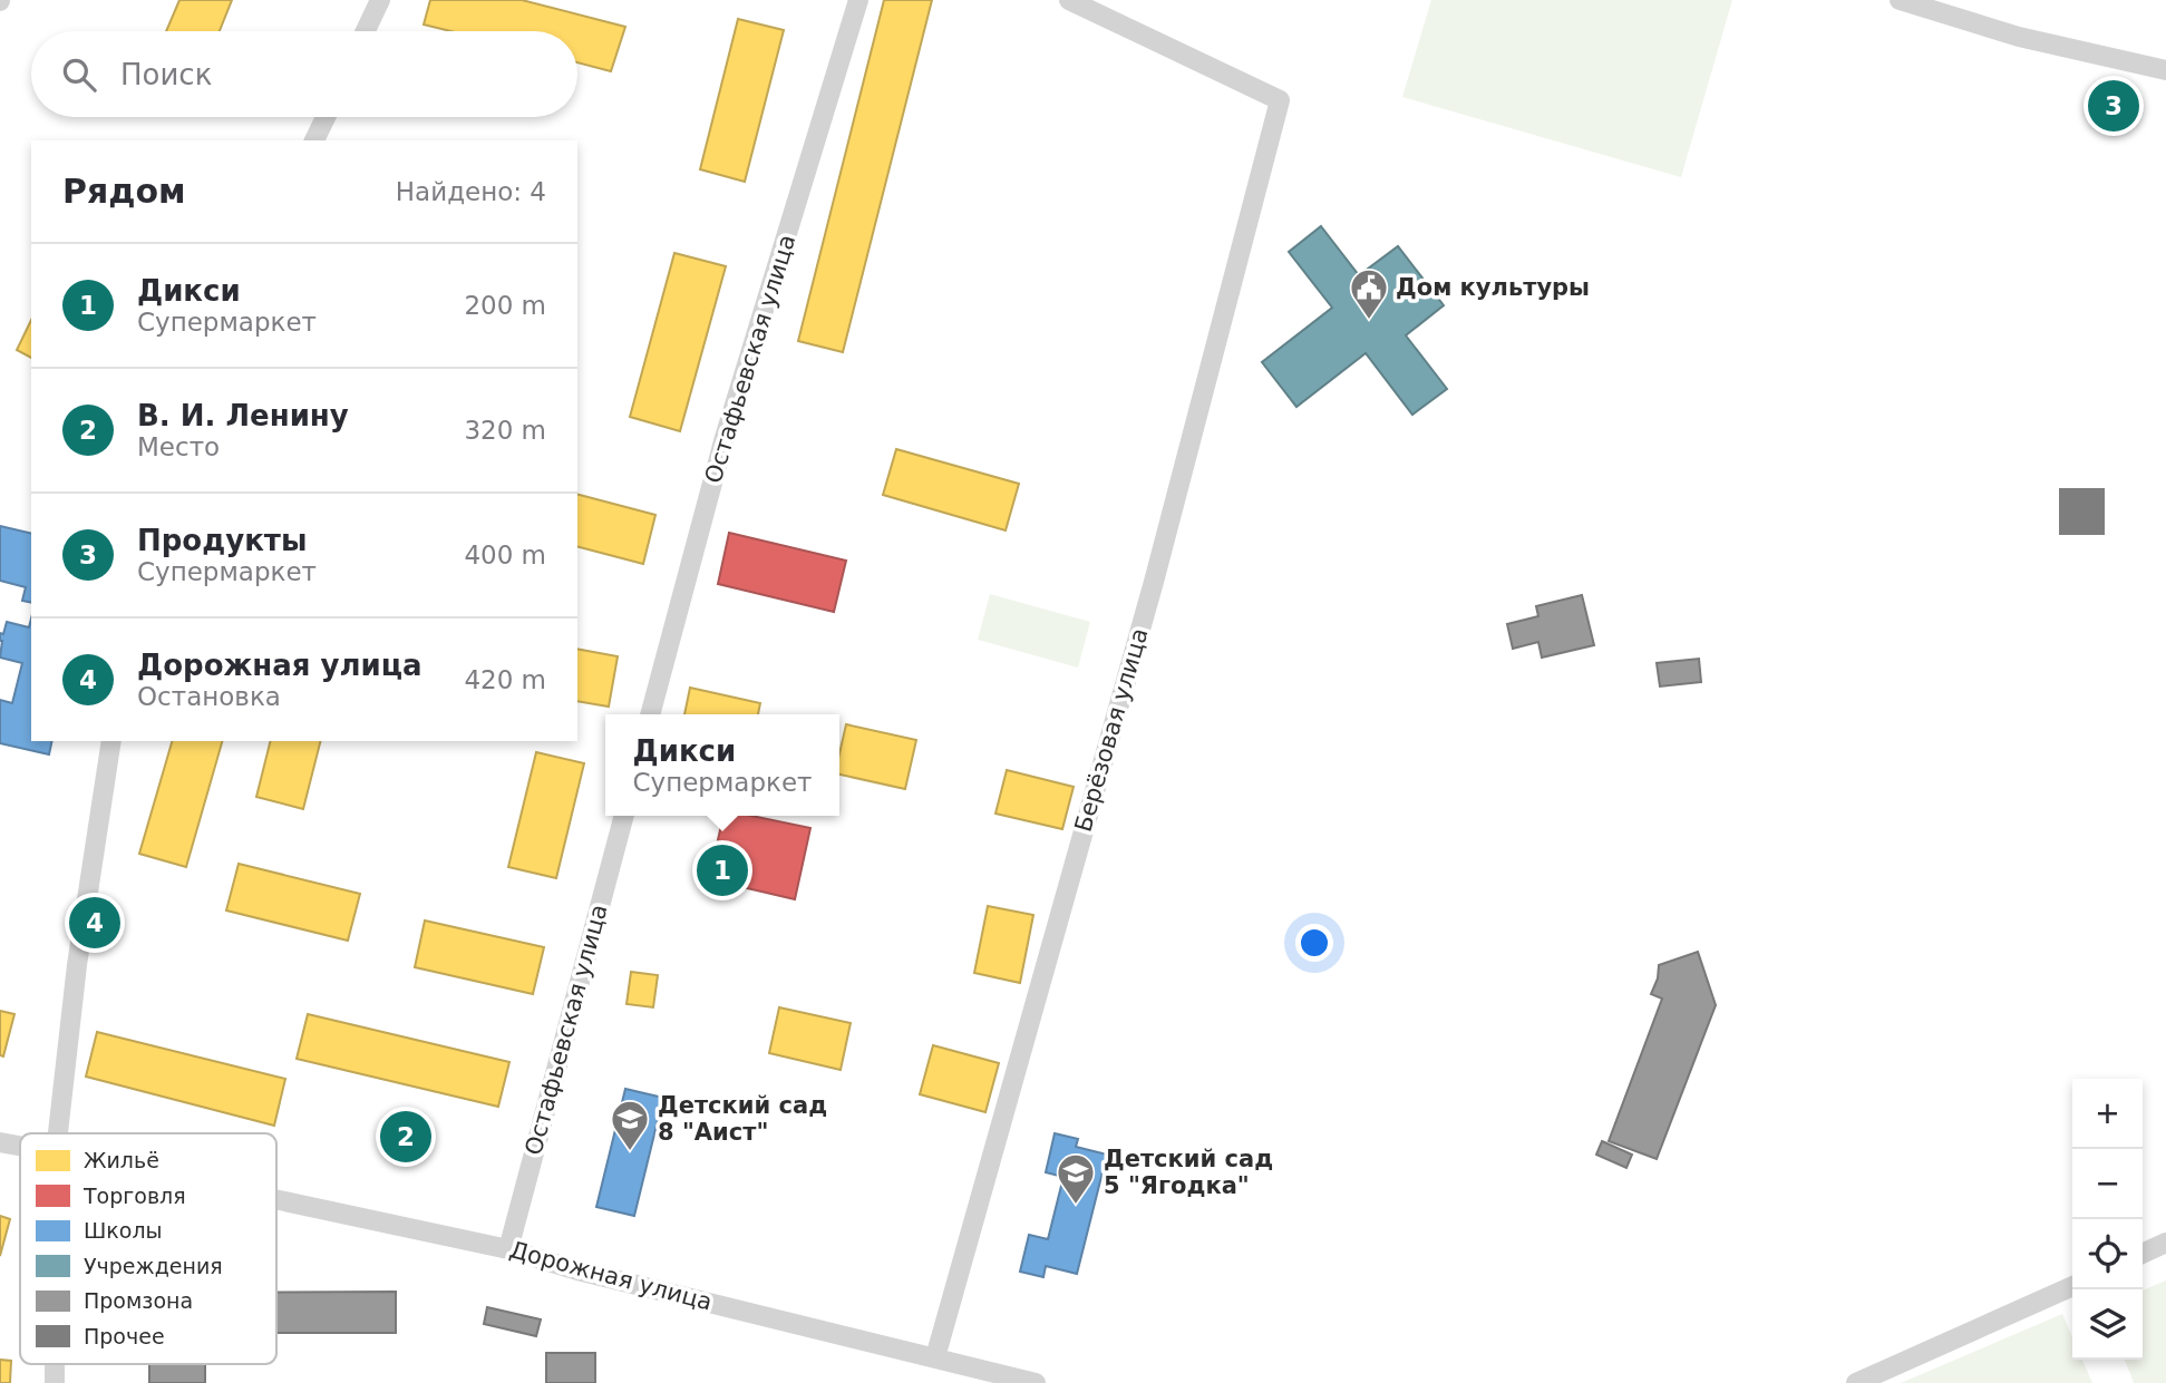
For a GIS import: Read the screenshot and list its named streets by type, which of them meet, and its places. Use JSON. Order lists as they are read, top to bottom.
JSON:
{
  "streets": {
    "street": ["Остафьевская улица", "Берёзовая улица", "Дорожная улица"]
  },
  "crossings": [
    ["Остафьевская улица", "Дорожная улица"],
    ["Берёзовая улица", "Дорожная улица"]
  ],
  "places": {
    "public building": ["Дом культуры"],
    "school or university": ["Детский сад 8 \"Аист\"", "Детский сад 5 \"Ягодка\""]
  },
  "legend": [
    "Жильё",
    "Торговля",
    "Школы",
    "Учреждения",
    "Промзона",
    "Прочее"
  ],
  "page": {
    "search": "Поиск",
    "pins": [
      "3",
      "1",
      "4",
      "2"
    ],
    "heading": ["Рядом", "Найдено: 4"],
    "list": [
      {
        "mark": "1",
        "name": "Дикси",
        "note": "Супермаркет",
        "value": "200 m"
      },
      {
        "mark": "2",
        "name": "В. И. Ленину",
        "note": "Место",
        "value": "320 m"
      },
      {
        "mark": "3",
        "name": "Продукты",
        "note": "Супермаркет",
        "value": "400 m"
      },
      {
        "mark": "4",
        "name": "Дорожная улица",
        "note": "Остановка",
        "value": "420 m"
      }
    ],
    "popup": ["Дикси", "Супермаркет"],
    "map_buttons": ["+", "−"]
  }
}
